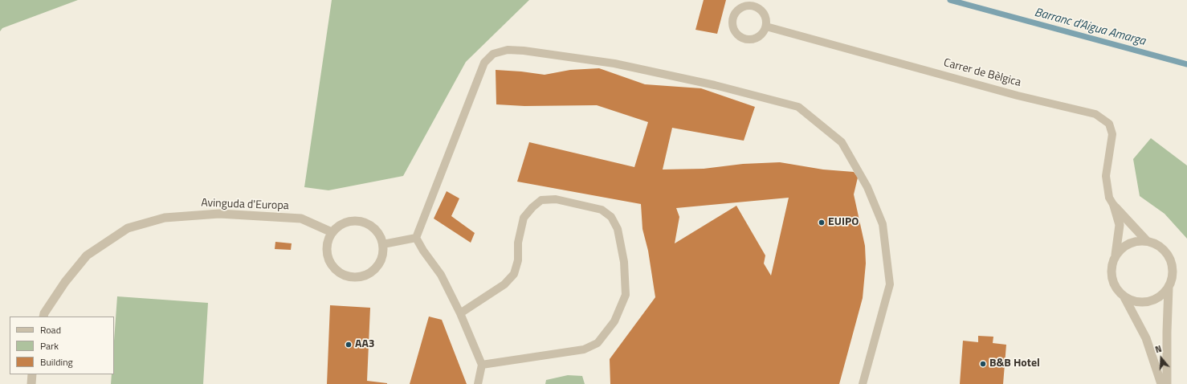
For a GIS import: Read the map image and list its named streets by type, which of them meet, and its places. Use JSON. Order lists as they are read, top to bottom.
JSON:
{
  "streets": {
    "street": ["Carrer de Bèlgica", "Avinguda d'Europa"]
  },
  "water": ["Barranc d'Aigua Amarga"],
  "places": ["EUIPO", "AA3", "B&B Hotel"],
  "legend": ["Road", "Park", "Building"],
  "north": "top"
}
